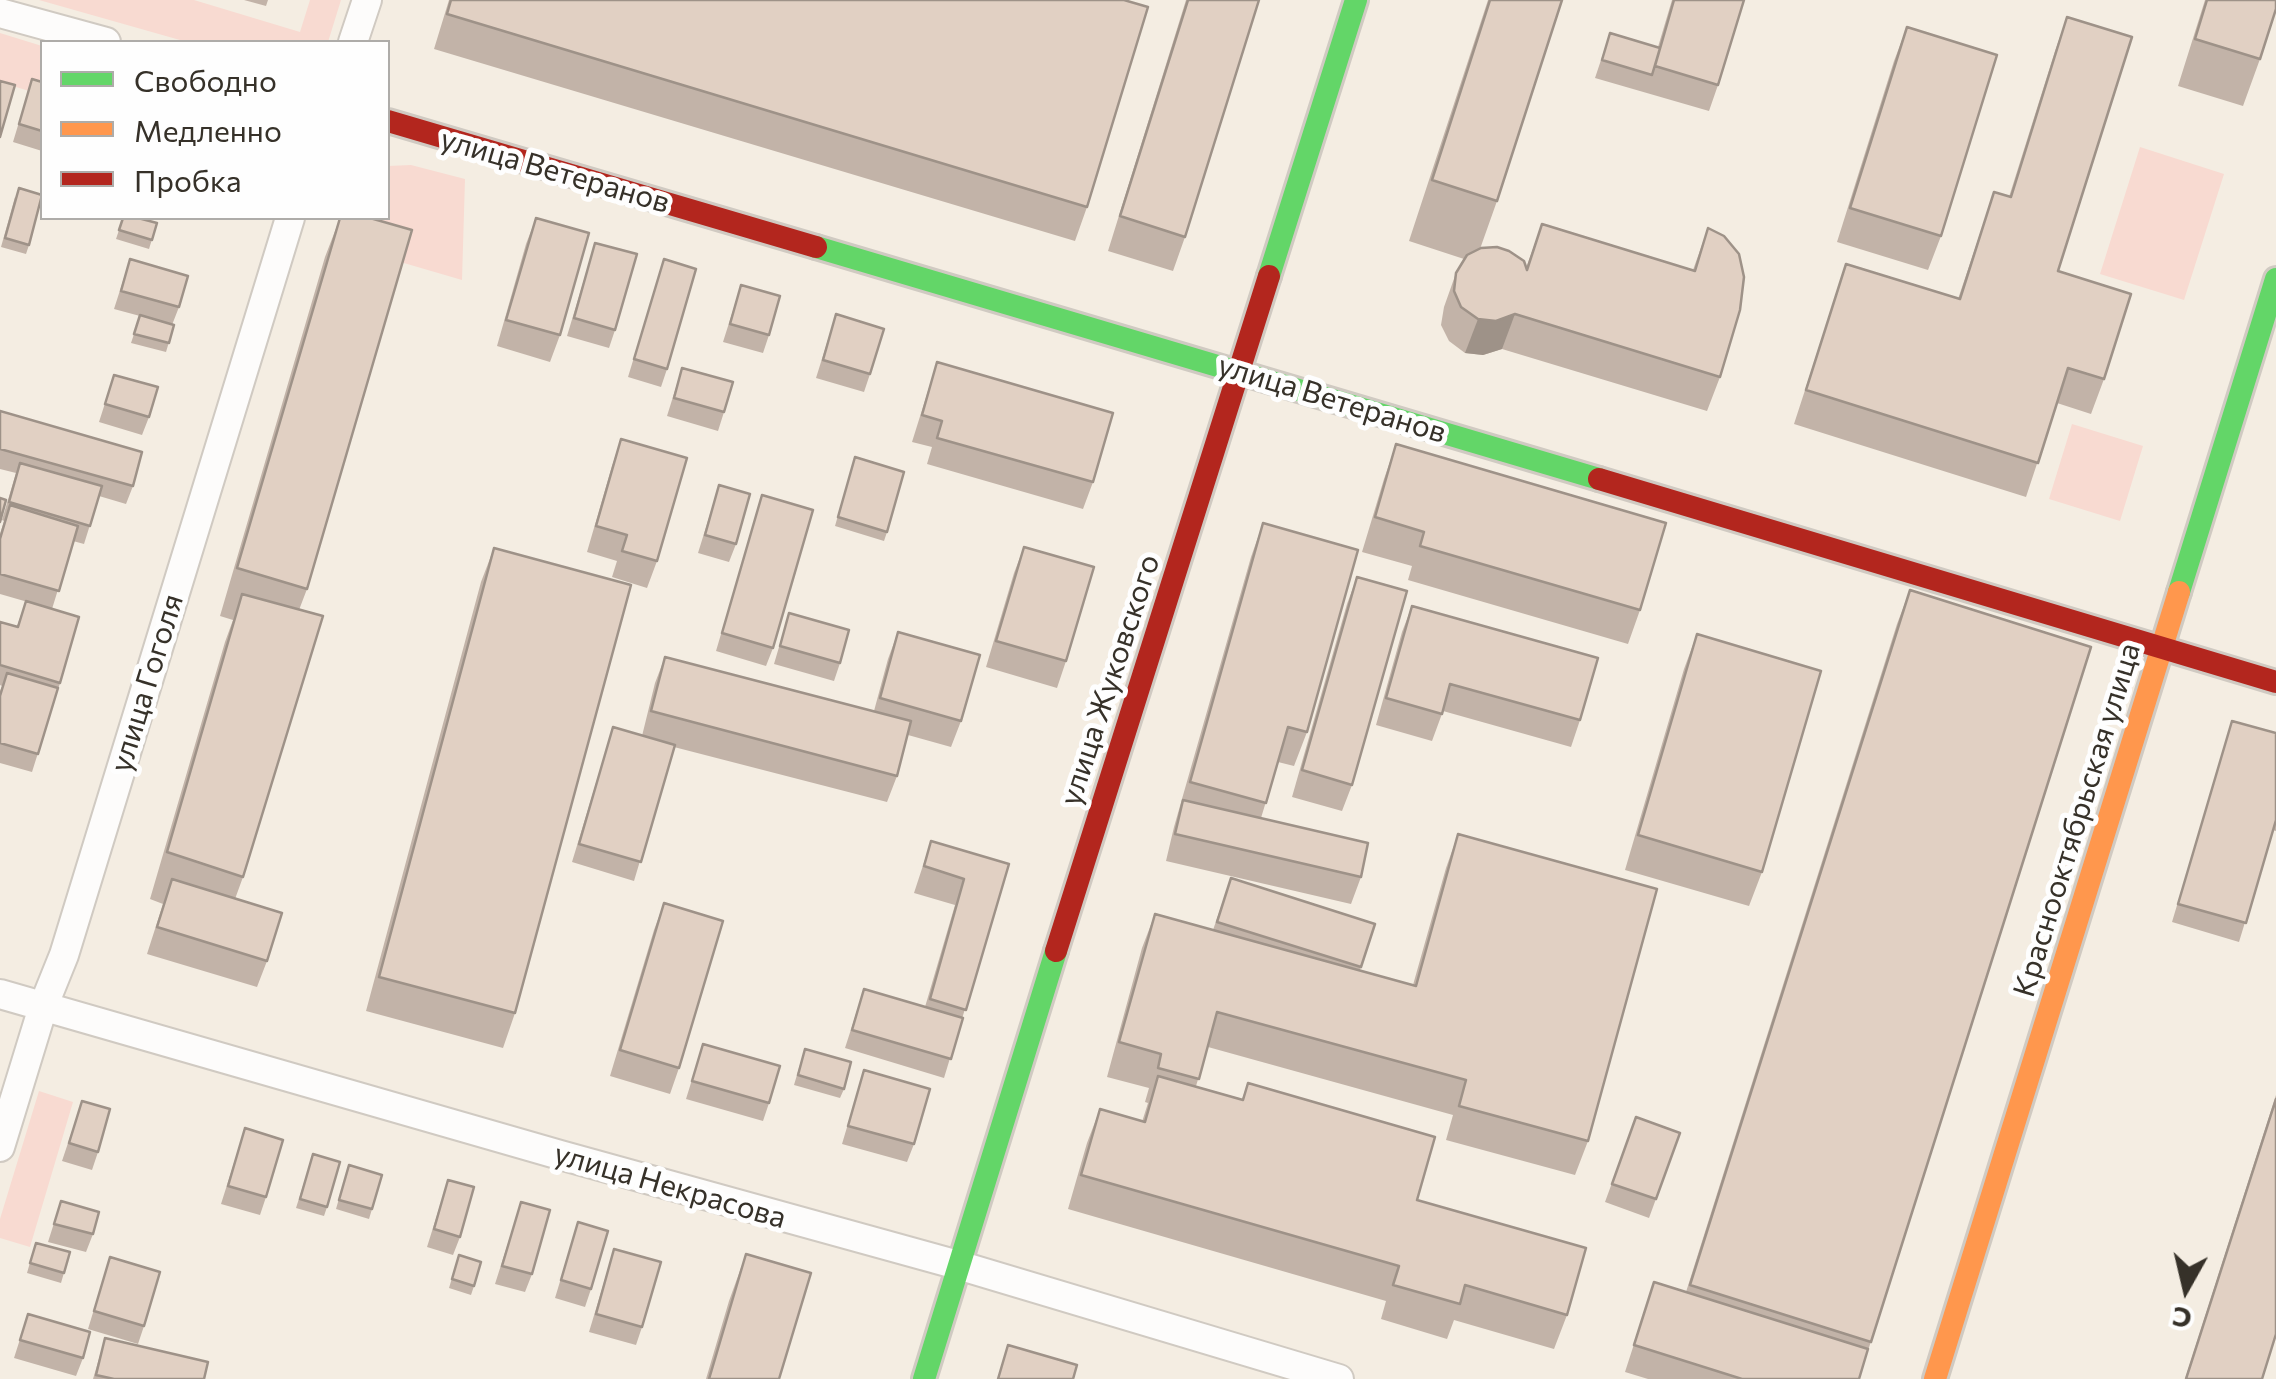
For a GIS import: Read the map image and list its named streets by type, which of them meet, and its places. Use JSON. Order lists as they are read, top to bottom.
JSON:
{
  "streets": {
    "street": [
      "улица Ветеранов",
      "улица Жуковского",
      "улица Гоголя",
      "Краснооктябрьская улица",
      "улица Некрасова"
    ]
  },
  "crossings": [
    ["улица Ветеранов", "улица Жуковского"],
    ["улица Ветеранов", "Краснооктябрьская улица"],
    ["улица Жуковского", "улица Некрасова"],
    ["улица Гоголя", "улица Некрасова"]
  ],
  "legend": ["Свободно", "Медленно", "Пробка"],
  "north": "bottom"
}
